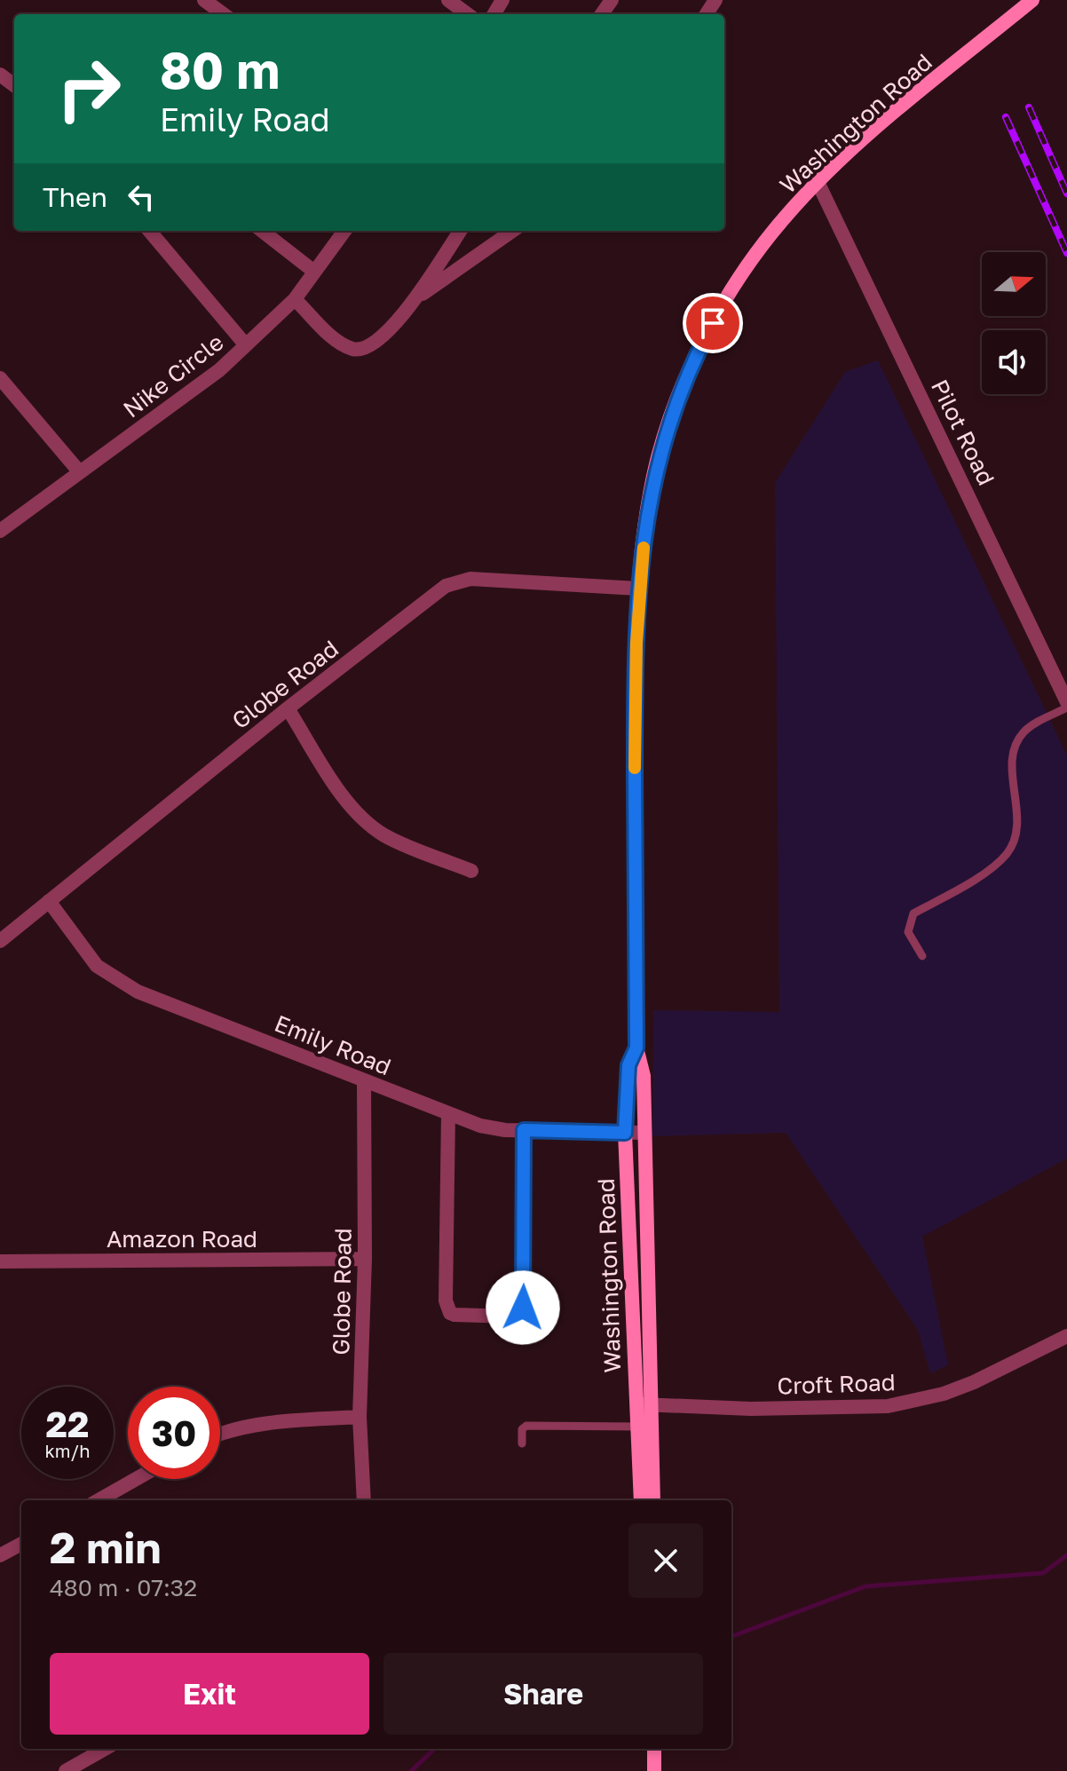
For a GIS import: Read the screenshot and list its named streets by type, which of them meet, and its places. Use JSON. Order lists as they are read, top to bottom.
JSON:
{
  "streets": {
    "main road": ["Washington Road"],
    "street": [
      "Nike Circle",
      "Pilot Road",
      "Globe Road",
      "Emily Road",
      "Amazon Road",
      "Croft Road"
    ]
  },
  "crossings": [
    ["Washington Road", "Pilot Road"],
    ["Washington Road", "Globe Road"],
    ["Washington Road", "Emily Road"],
    ["Washington Road", "Croft Road"],
    ["Globe Road", "Emily Road"],
    ["Globe Road", "Amazon Road"]
  ],
  "north": "right",
  "page": {
    "turn": ["80 m", "Emily Road"],
    "then": "Then",
    "speed": "22 km/h",
    "limit": "30",
    "heading": ["2 min", "480 m · 07:32"],
    "buttons": ["Exit", "Share"]
  }
}
